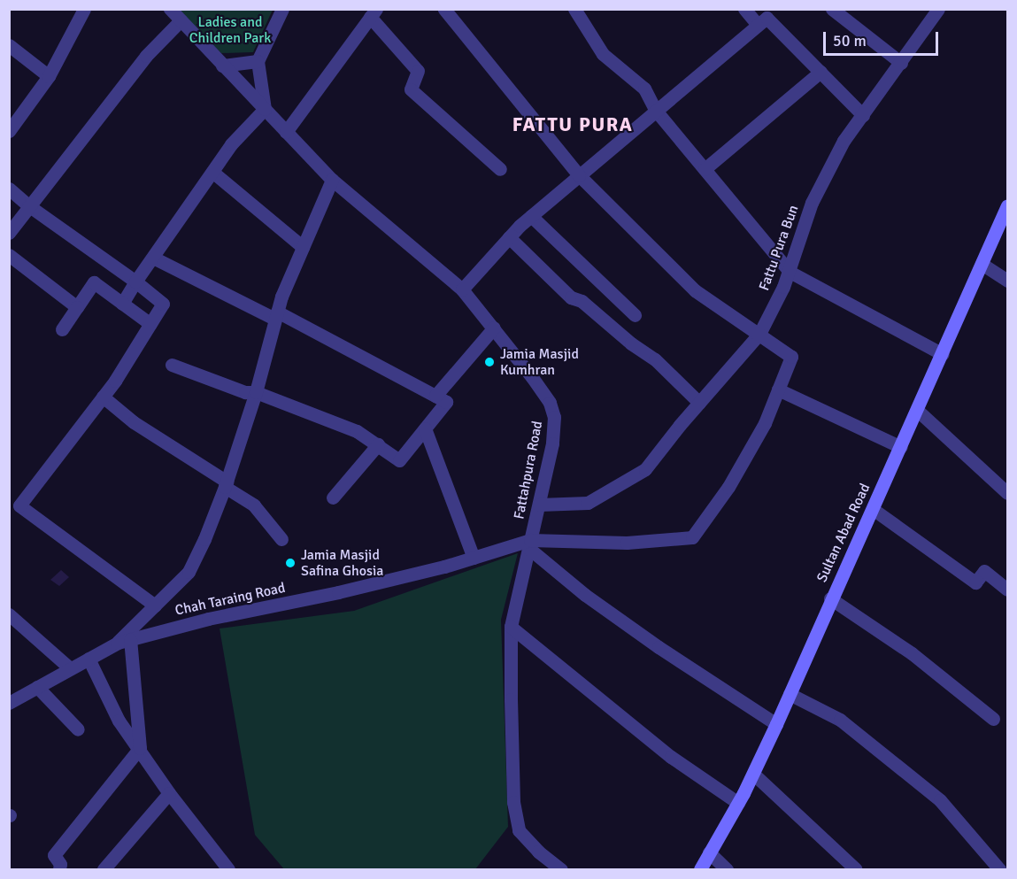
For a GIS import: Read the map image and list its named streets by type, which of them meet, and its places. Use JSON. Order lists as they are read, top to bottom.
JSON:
{
  "streets": {
    "street": [
      "Fattu Pura Bun",
      "Fattahpura Road",
      "Sultan Abad Road",
      "Chah Taraing Road"
    ]
  },
  "crossings": [
    ["Fattu Pura Bun", "Fattahpura Road"],
    ["Fattu Pura Bun", "Chah Taraing Road"],
    ["Fattahpura Road", "Chah Taraing Road"]
  ],
  "districts": ["FATTU PURA"],
  "parks": ["Ladies and Children Park"],
  "places": ["Jamia Masjid Kumhran", "Jamia Masjid Safina Ghosia"],
  "scale_bar": "50 m"
}
